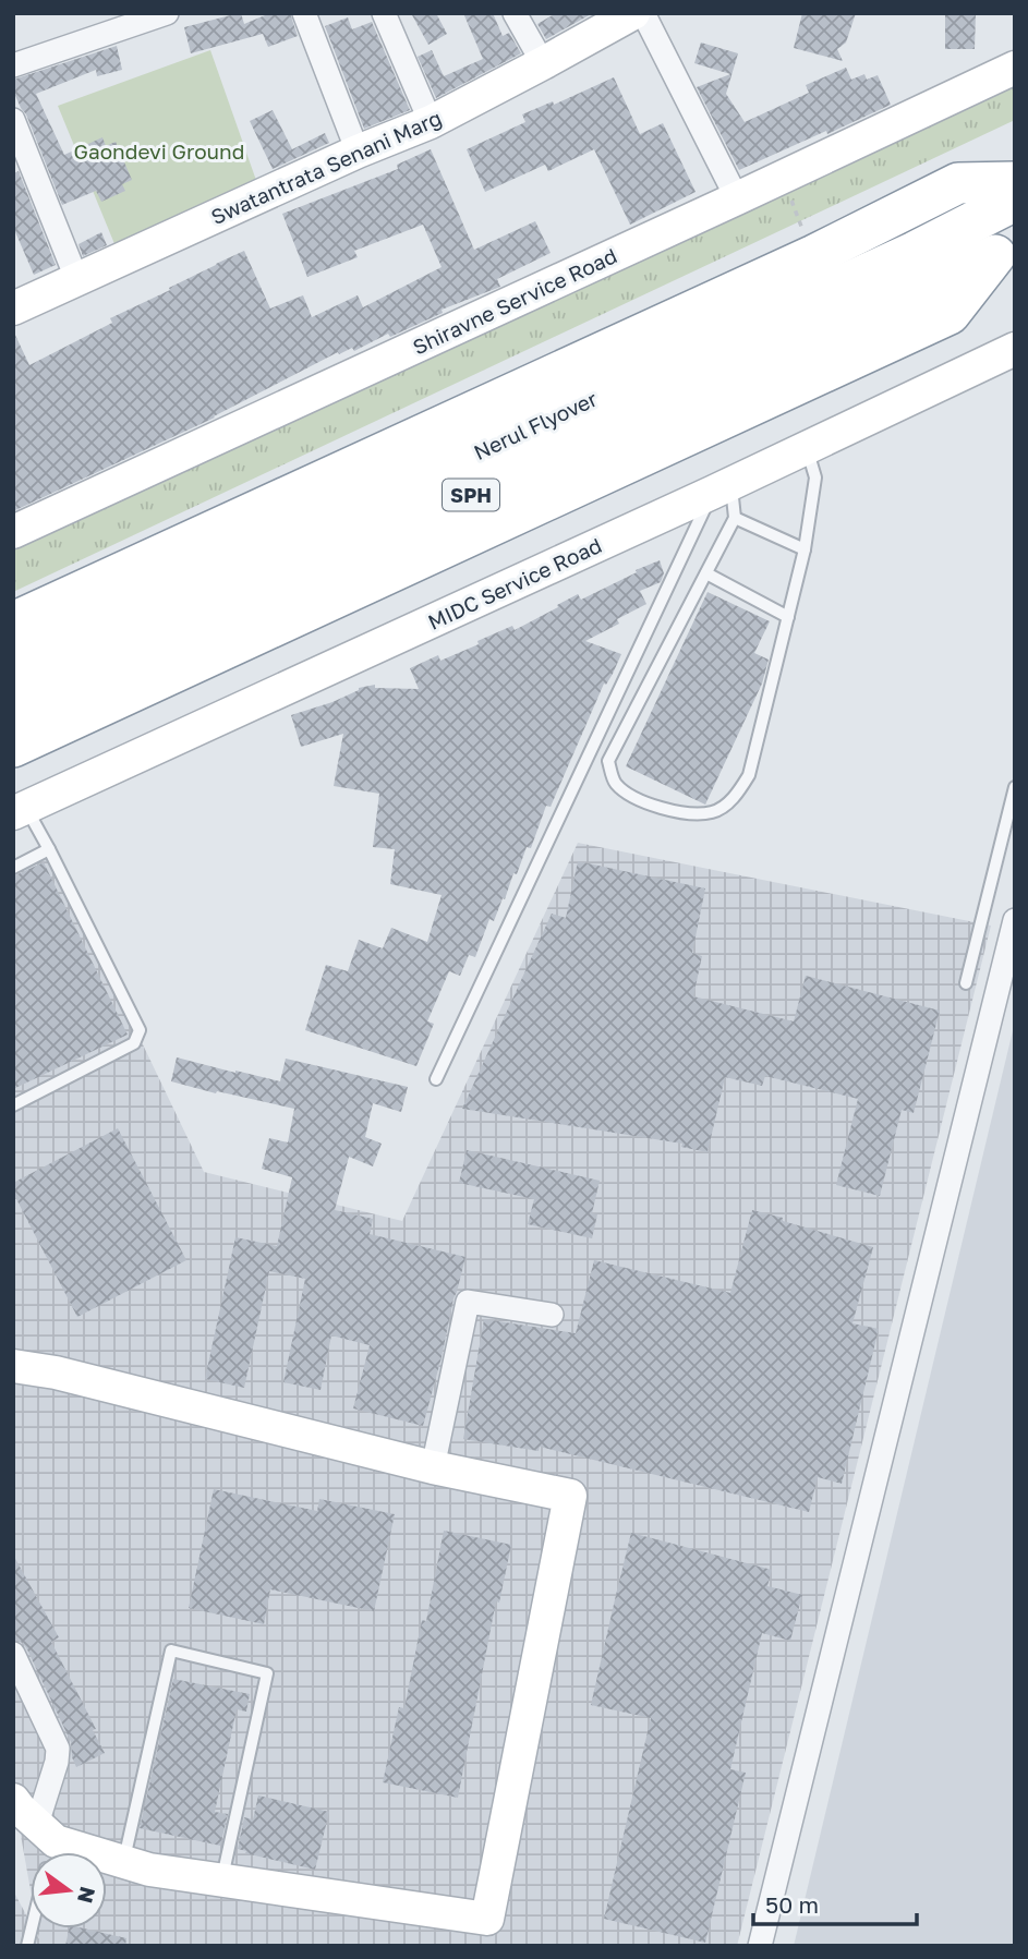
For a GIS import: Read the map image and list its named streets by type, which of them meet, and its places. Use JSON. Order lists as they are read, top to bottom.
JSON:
{
  "streets": {
    "highway": ["Nerul Flyover", "SPH"],
    "street": ["Swatantrata Senani Marg", "Shiravne Service Road", "MIDC Service Road"]
  },
  "parks": ["Gaondevi Ground"],
  "scale_bar": "50 m",
  "north": "right"
}
